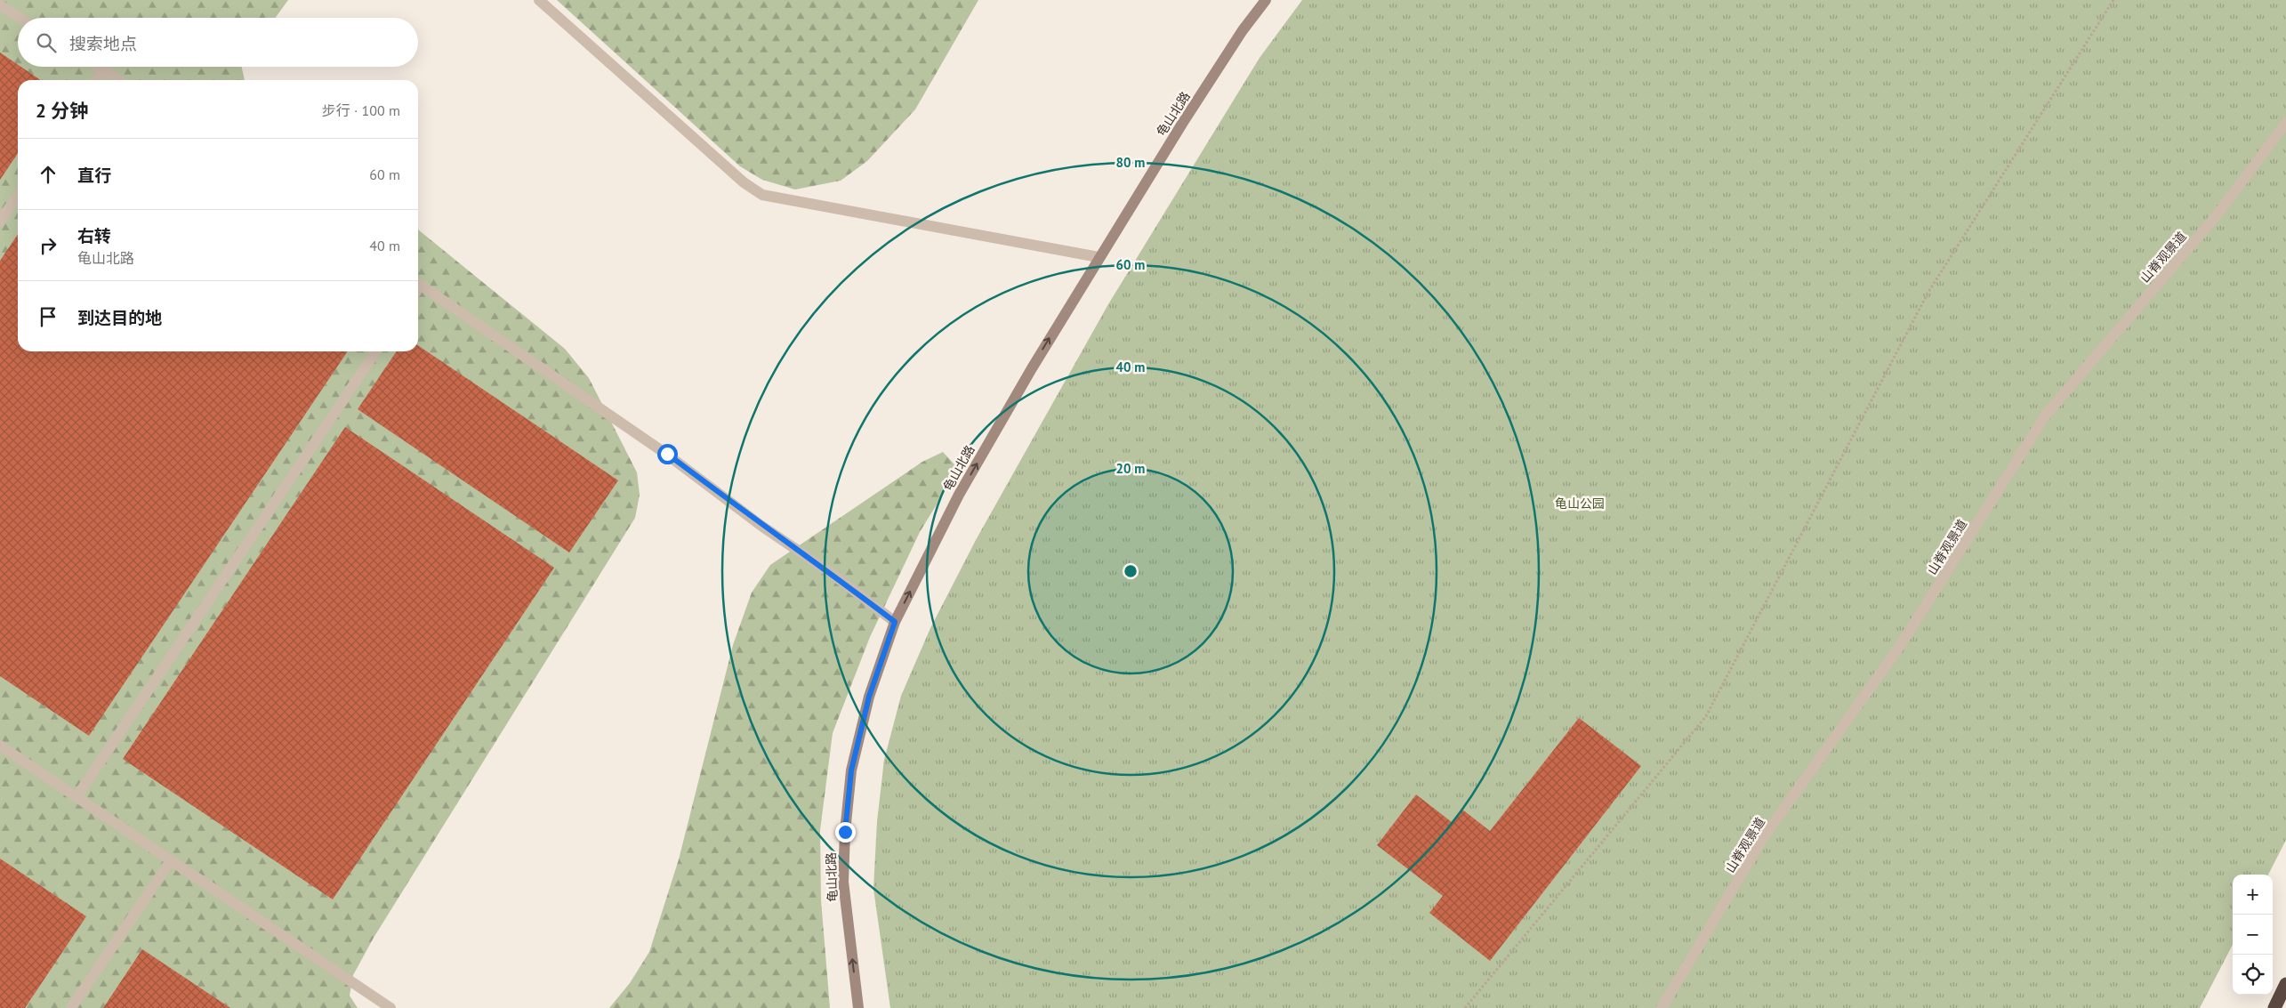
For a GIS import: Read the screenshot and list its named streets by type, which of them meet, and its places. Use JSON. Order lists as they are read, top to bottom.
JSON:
{
  "streets": {
    "street": ["龟山北路", "山脊观景道"]
  },
  "one_way": ["龟山北路"],
  "parks": ["龟山公园"],
  "page": {
    "search": "搜索地点",
    "heading": ["2 分钟", "步行 · 100 m"],
    "list": [
      ["直行", "60 m"],
      ["右转", "龟山北路", "40 m"],
      "到达目的地"
    ],
    "map_buttons": ["+", "−"]
  },
  "rings": [
    "80 m",
    "60 m",
    "40 m",
    "20 m"
  ]
}
